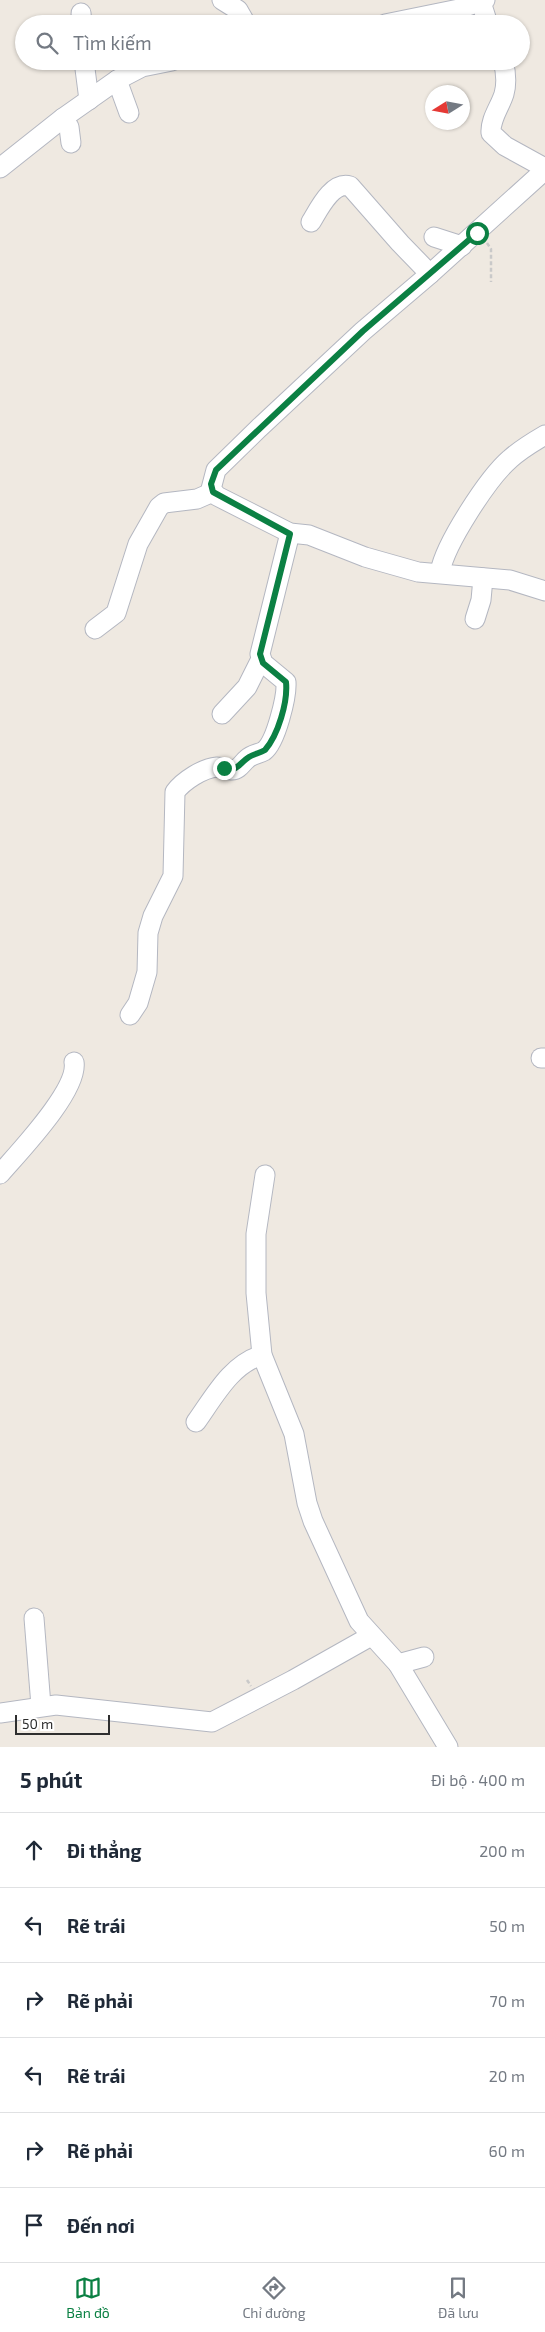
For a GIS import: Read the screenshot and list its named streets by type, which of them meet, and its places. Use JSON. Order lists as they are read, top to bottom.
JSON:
{
  "scale_bar": "50 m",
  "north": "left",
  "page": {
    "search": "Tìm kiếm",
    "scale": "50 m",
    "heading": ["5 phút", "Đi bộ · 400 m"],
    "list": [
      ["Đi thẳng", "200 m"],
      ["Rẽ trái", "50 m"],
      ["Rẽ phải", "70 m"],
      ["Rẽ trái", "20 m"],
      ["Rẽ phải", "60 m"],
      "Đến nơi"
    ],
    "nav": ["Bản đồ", "Chỉ đường", "Đã lưu"]
  }
}
